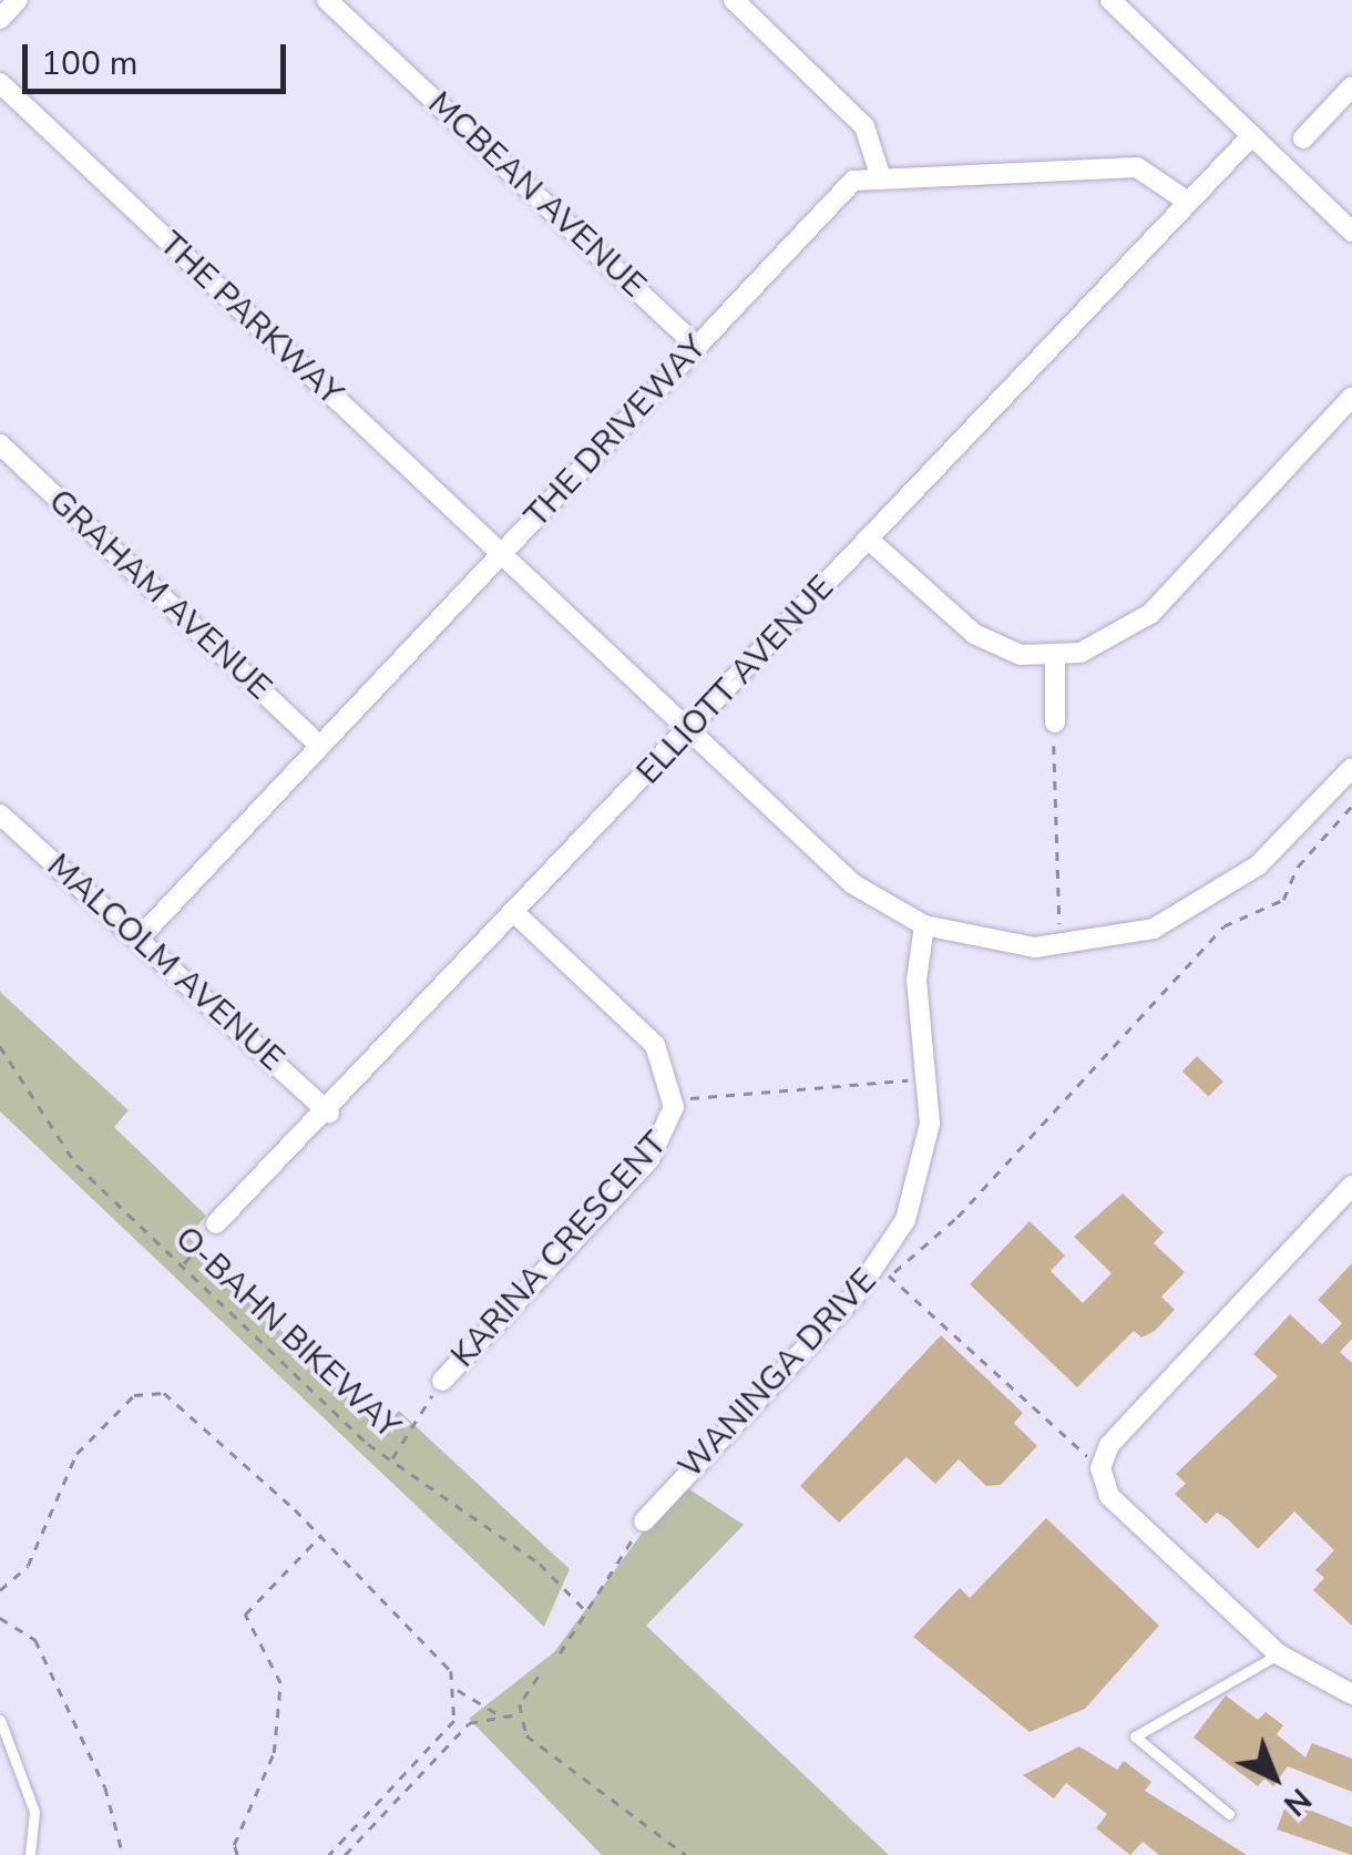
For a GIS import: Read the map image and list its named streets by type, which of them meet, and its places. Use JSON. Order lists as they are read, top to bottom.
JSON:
{
  "streets": {
    "street": [
      "MCBEAN AVENUE",
      "THE PARKWAY",
      "THE DRIVEWAY",
      "GRAHAM AVENUE",
      "ELLIOTT AVENUE",
      "MALCOLM AVENUE",
      "KARINA CRESCENT",
      "WANINGA DRIVE"
    ],
    "path": ["O-BAHN BIKEWAY"]
  },
  "crossings": [
    ["MCBEAN AVENUE", "THE DRIVEWAY"],
    ["THE PARKWAY", "THE DRIVEWAY"],
    ["THE DRIVEWAY", "GRAHAM AVENUE"],
    ["THE DRIVEWAY", "ELLIOTT AVENUE"],
    ["THE DRIVEWAY", "MALCOLM AVENUE"],
    ["ELLIOTT AVENUE", "MALCOLM AVENUE"],
    ["ELLIOTT AVENUE", "KARINA CRESCENT"]
  ],
  "scale_bar": "100 m",
  "north": "bottom right"
}
